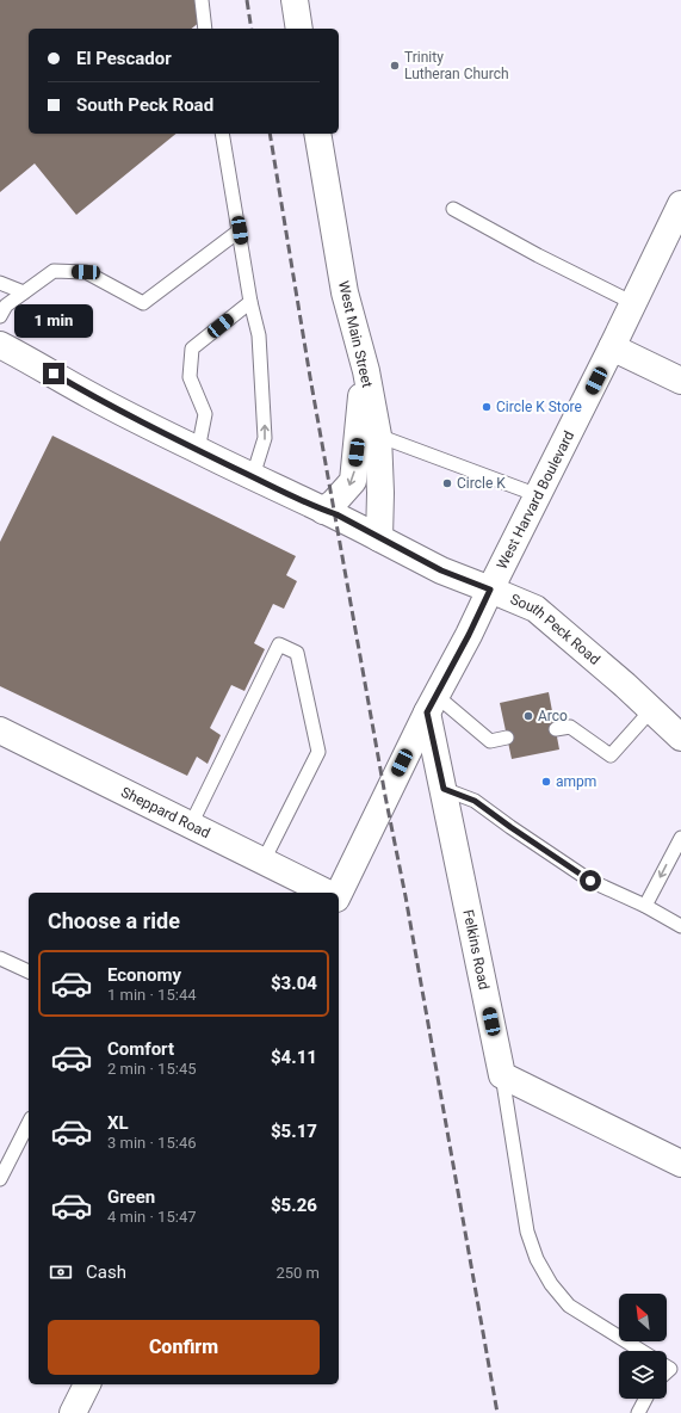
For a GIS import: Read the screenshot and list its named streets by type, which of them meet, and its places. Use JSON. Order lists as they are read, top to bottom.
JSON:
{
  "streets": {
    "street": [
      "West Main Street",
      "West Harvard Boulevard",
      "South Peck Road",
      "Sheppard Road",
      "Felkins Road"
    ]
  },
  "crossings": [
    ["West Main Street", "South Peck Road"],
    ["West Harvard Boulevard", "South Peck Road"],
    ["West Harvard Boulevard", "Felkins Road"]
  ],
  "places": [
    "Trinity Lutheran Church",
    "Circle K Store",
    "Circle K",
    "Arco",
    "ampm"
  ],
  "north": "top left",
  "page": {
    "banner": ["El Pescador", "South Peck Road"],
    "bubble": "1 min",
    "heading": "Choose a ride",
    "list": [
      {
        "name": "Economy",
        "note": "1 min · 15:44",
        "value": "$3.04"
      },
      {
        "name": "Comfort",
        "note": "2 min · 15:45",
        "value": "$4.11"
      },
      {
        "name": "XL",
        "note": "3 min · 15:46",
        "value": "$5.17"
      },
      {
        "name": "Green",
        "note": "4 min · 15:47",
        "value": "$5.26"
      }
    ],
    "pay": ["Cash", "250 m"],
    "buttons": "Confirm"
  }
}
